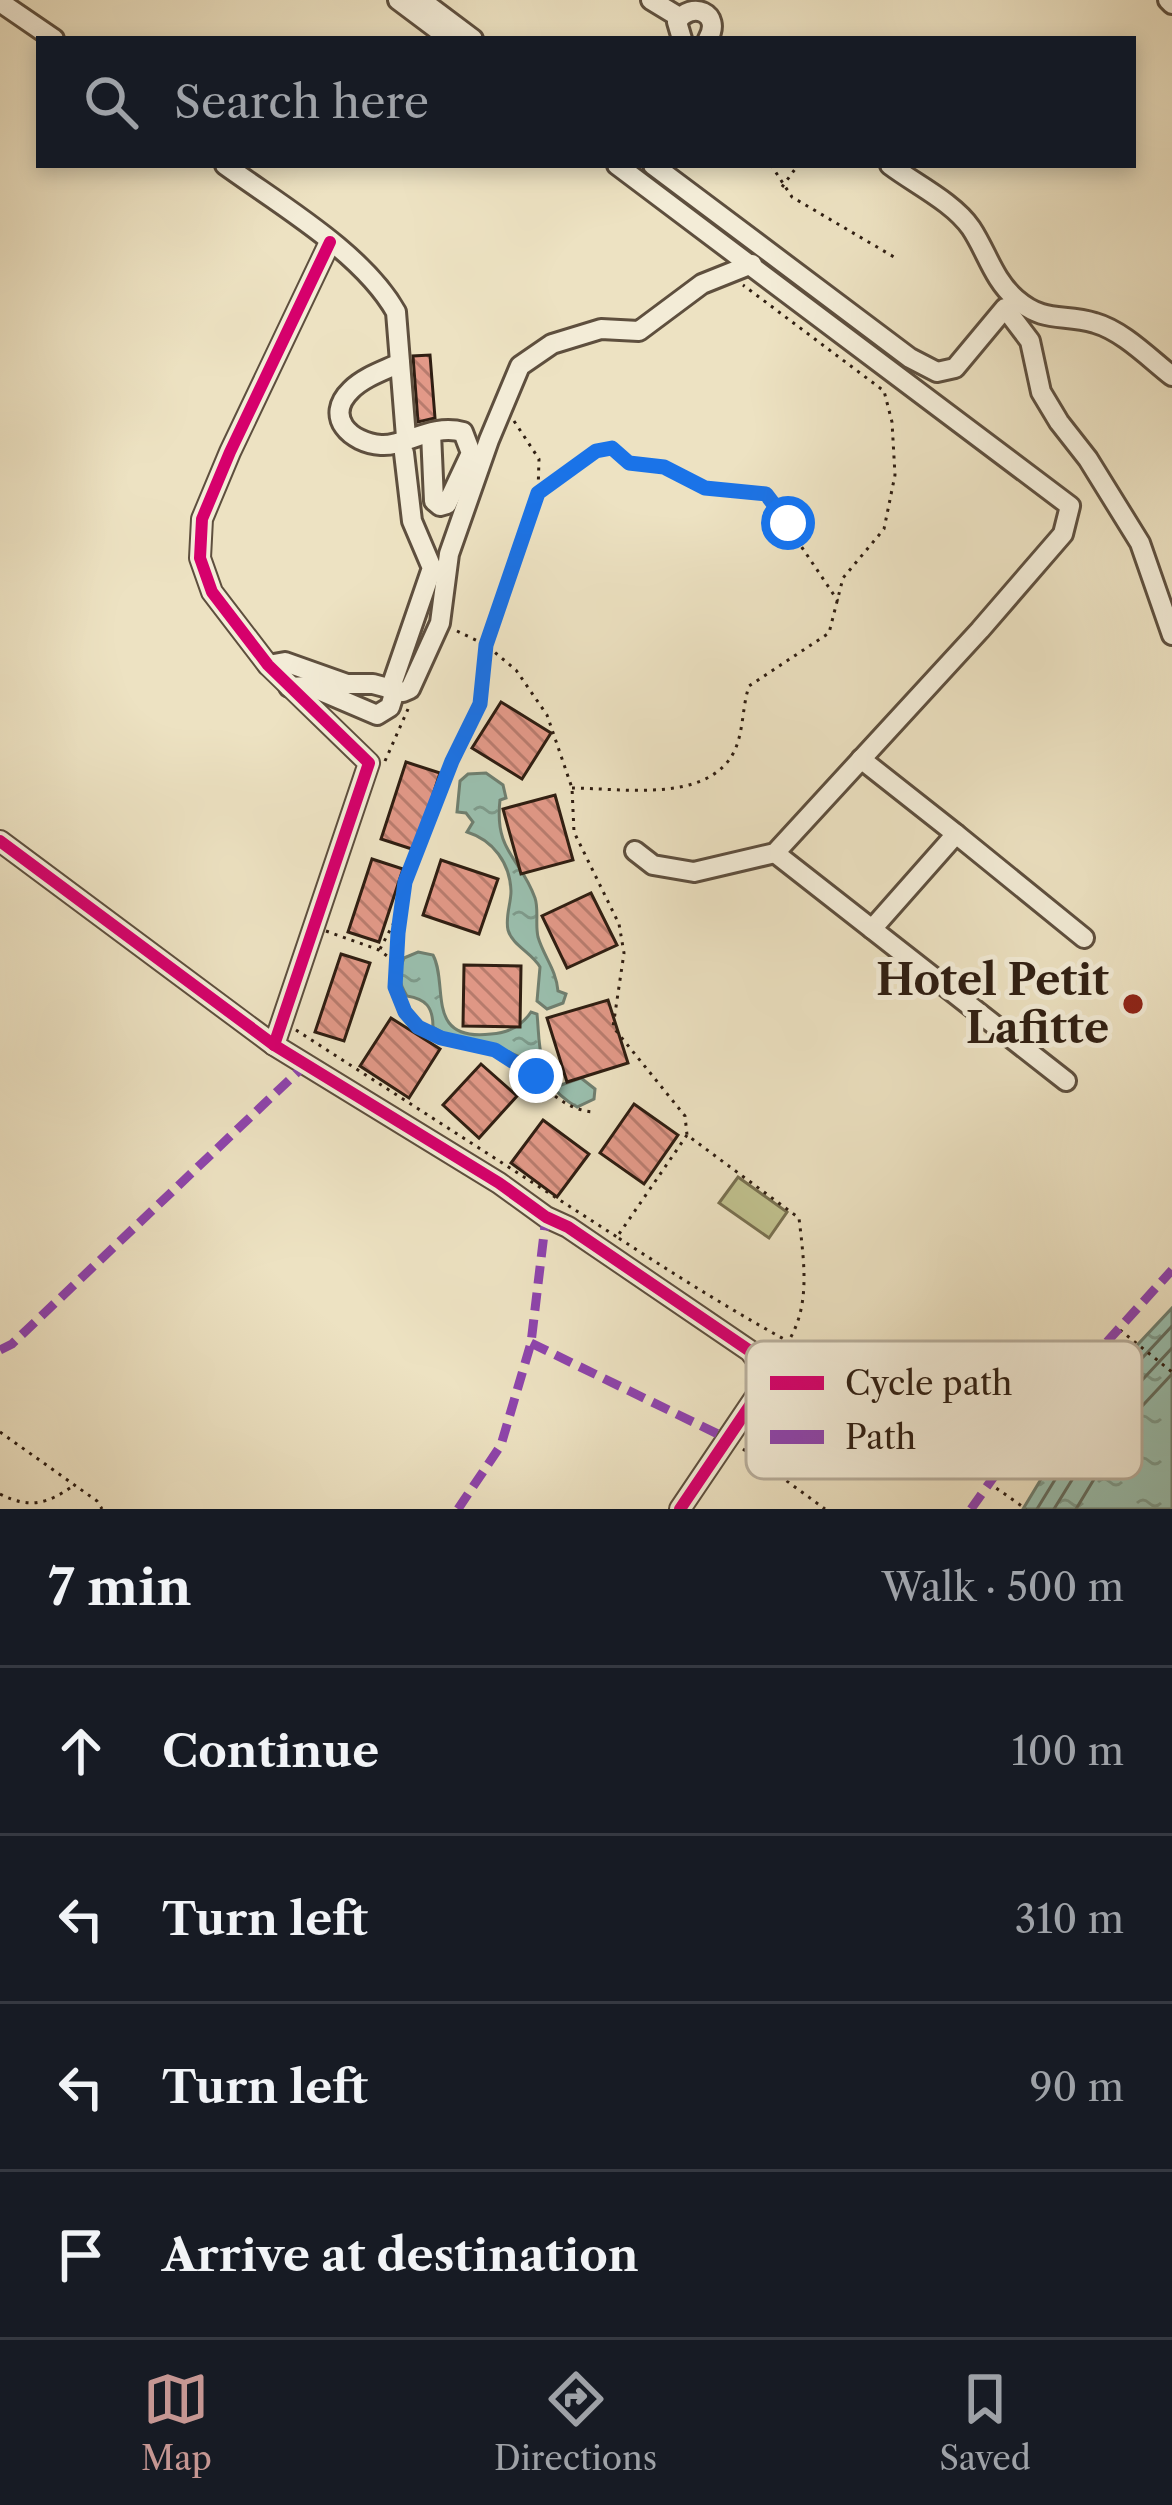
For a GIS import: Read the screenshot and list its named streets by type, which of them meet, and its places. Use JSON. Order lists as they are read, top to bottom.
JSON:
{
  "places": ["Hotel Petit Lafitte"],
  "legend": ["Cycle path", "Path"],
  "page": {
    "search": "Search here",
    "heading": ["7 min", "Walk · 500 m"],
    "list": [
      ["Continue", "100 m"],
      ["Turn left", "310 m"],
      ["Turn left", "90 m"],
      "Arrive at destination"
    ],
    "nav": ["Map", "Directions", "Saved"]
  }
}
